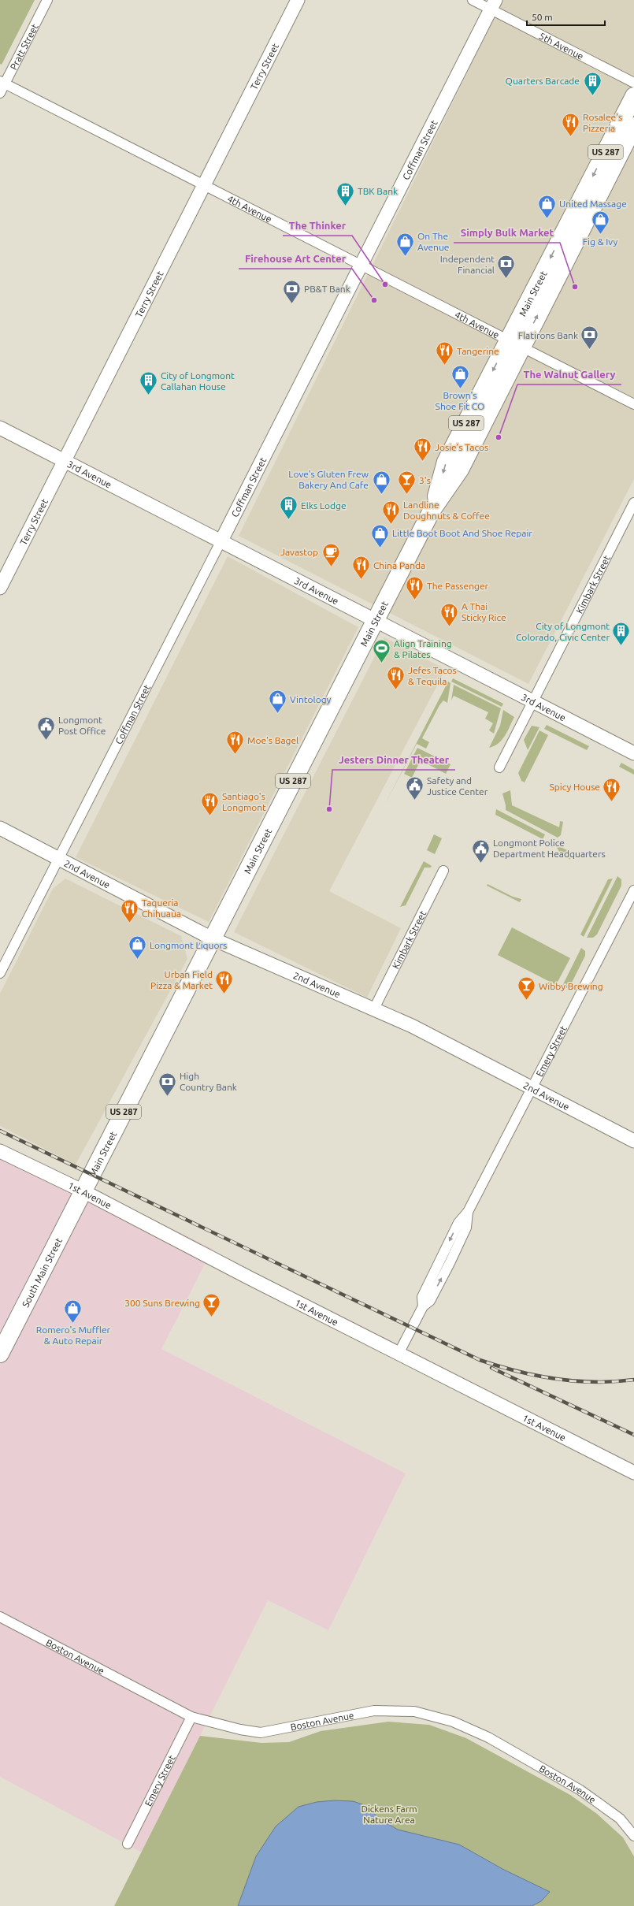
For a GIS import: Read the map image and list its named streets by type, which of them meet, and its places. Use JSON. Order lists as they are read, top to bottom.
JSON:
{
  "streets": {
    "highway": ["US 287", "Main Street", "South Main Street"],
    "street": [
      "5th Avenue",
      "Pratt Street",
      "Terry Street",
      "Coffman Street",
      "4th Avenue",
      "3rd Avenue",
      "Kimbark Street",
      "2nd Avenue",
      "Emery Street",
      "1st Avenue",
      "Boston Avenue"
    ]
  },
  "crossings": [
    ["5th Avenue", "Coffman Street"],
    ["Pratt Street", "4th Avenue"],
    ["Terry Street", "4th Avenue"],
    ["Terry Street", "3rd Avenue"],
    ["Coffman Street", "4th Avenue"],
    ["Coffman Street", "3rd Avenue"],
    ["Coffman Street", "2nd Avenue"],
    ["4th Avenue", "Main Street"],
    ["Main Street", "3rd Avenue"],
    ["Main Street", "2nd Avenue"],
    ["Main Street", "1st Avenue"],
    ["Main Street", "South Main Street"],
    ["3rd Avenue", "Kimbark Street"],
    ["Kimbark Street", "2nd Avenue"],
    ["2nd Avenue", "Emery Street"],
    ["Emery Street", "1st Avenue"],
    ["Emery Street", "Boston Avenue"],
    ["1st Avenue", "South Main Street"]
  ],
  "parks": ["Dickens Farm Nature Area"],
  "places": {
    "building": [
      "Quarters Barcade",
      "TBK Bank",
      "City of Longmont Callahan House",
      "Elks Lodge",
      "City of Longmont Colorado, Civic Center"
    ],
    "restaurant": [
      "Rosalee's Pizzeria",
      "Tangerine",
      "Josie’s Tacos",
      "Landline Doughnuts & Coffee",
      "China Panda",
      "The Passenger",
      "A Thai Sticky Rice",
      "Jefes Tacos & Tequila",
      "Moe's Bagel",
      "Spicy House",
      "Santiago's Longmont",
      "Taqueria Chihuaua",
      "Urban Field Pizza & Market"
    ],
    "shop": [
      "United Massage",
      "Fig & Ivy",
      "On The Avenue",
      "Brown's Shoe Fit CO",
      "Love's Gluten Frew Bakery And Cafe",
      "Little Boot Boot And Shoe Repair",
      "Vintology",
      "Longmont Liquors",
      "Romero's Muffler & Auto Repair"
    ],
    "bank": [
      "Independent Financial",
      "PB&T Bank",
      "Flatirons Bank",
      "High Country Bank"
    ],
    "other": [
      "The Thinker",
      "Simply Bulk Market",
      "Firehouse Art Center",
      "The Walnut Gallery",
      "Jesters Dinner Theater"
    ],
    "bar": ["3's", "Wibby Brewing", "300 Suns Brewing"],
    "cafe": ["Javastop"],
    "sports": ["Align Training & Pilates"],
    "public building": ["Longmont Post Office", "Safety and Justice Center", "Longmont Police Department Headquarters"]
  },
  "scale_bar": "50 m"
}
